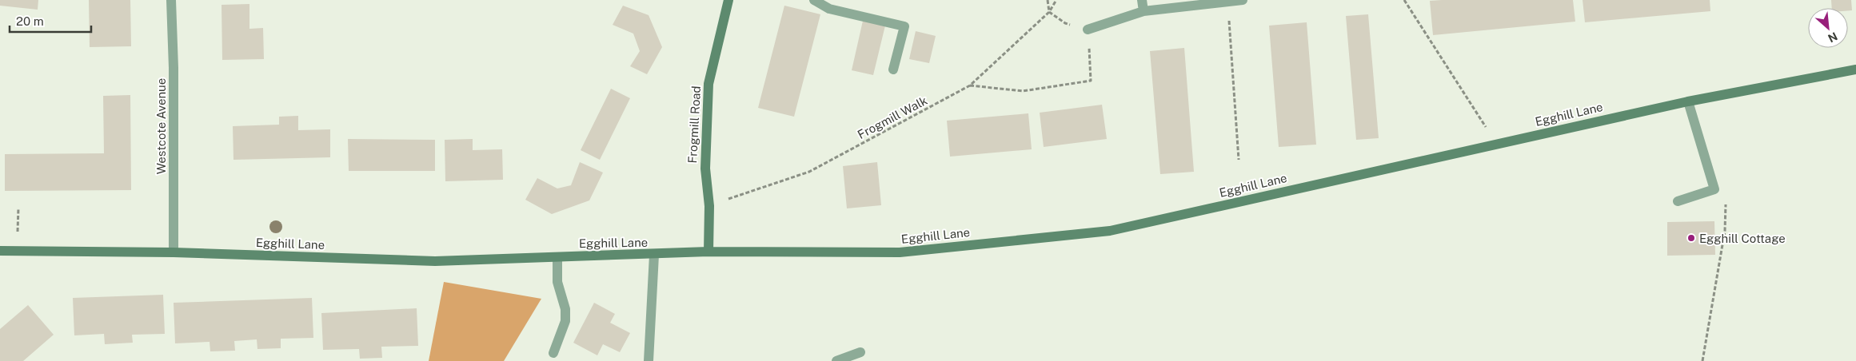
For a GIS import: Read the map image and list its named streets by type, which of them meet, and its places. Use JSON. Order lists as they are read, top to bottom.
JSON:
{
  "streets": {
    "street": ["Egghill Lane", "Frogmill Road", "Westcote Avenue"],
    "path": ["Frogmill Walk"]
  },
  "crossings": [
    ["Egghill Lane", "Frogmill Road"],
    ["Egghill Lane", "Westcote Avenue"],
    ["Frogmill Walk", "Frogmill Road"]
  ],
  "places": ["Egghill Cottage"],
  "scale_bar": "20 m",
  "north": "bottom right"
}
